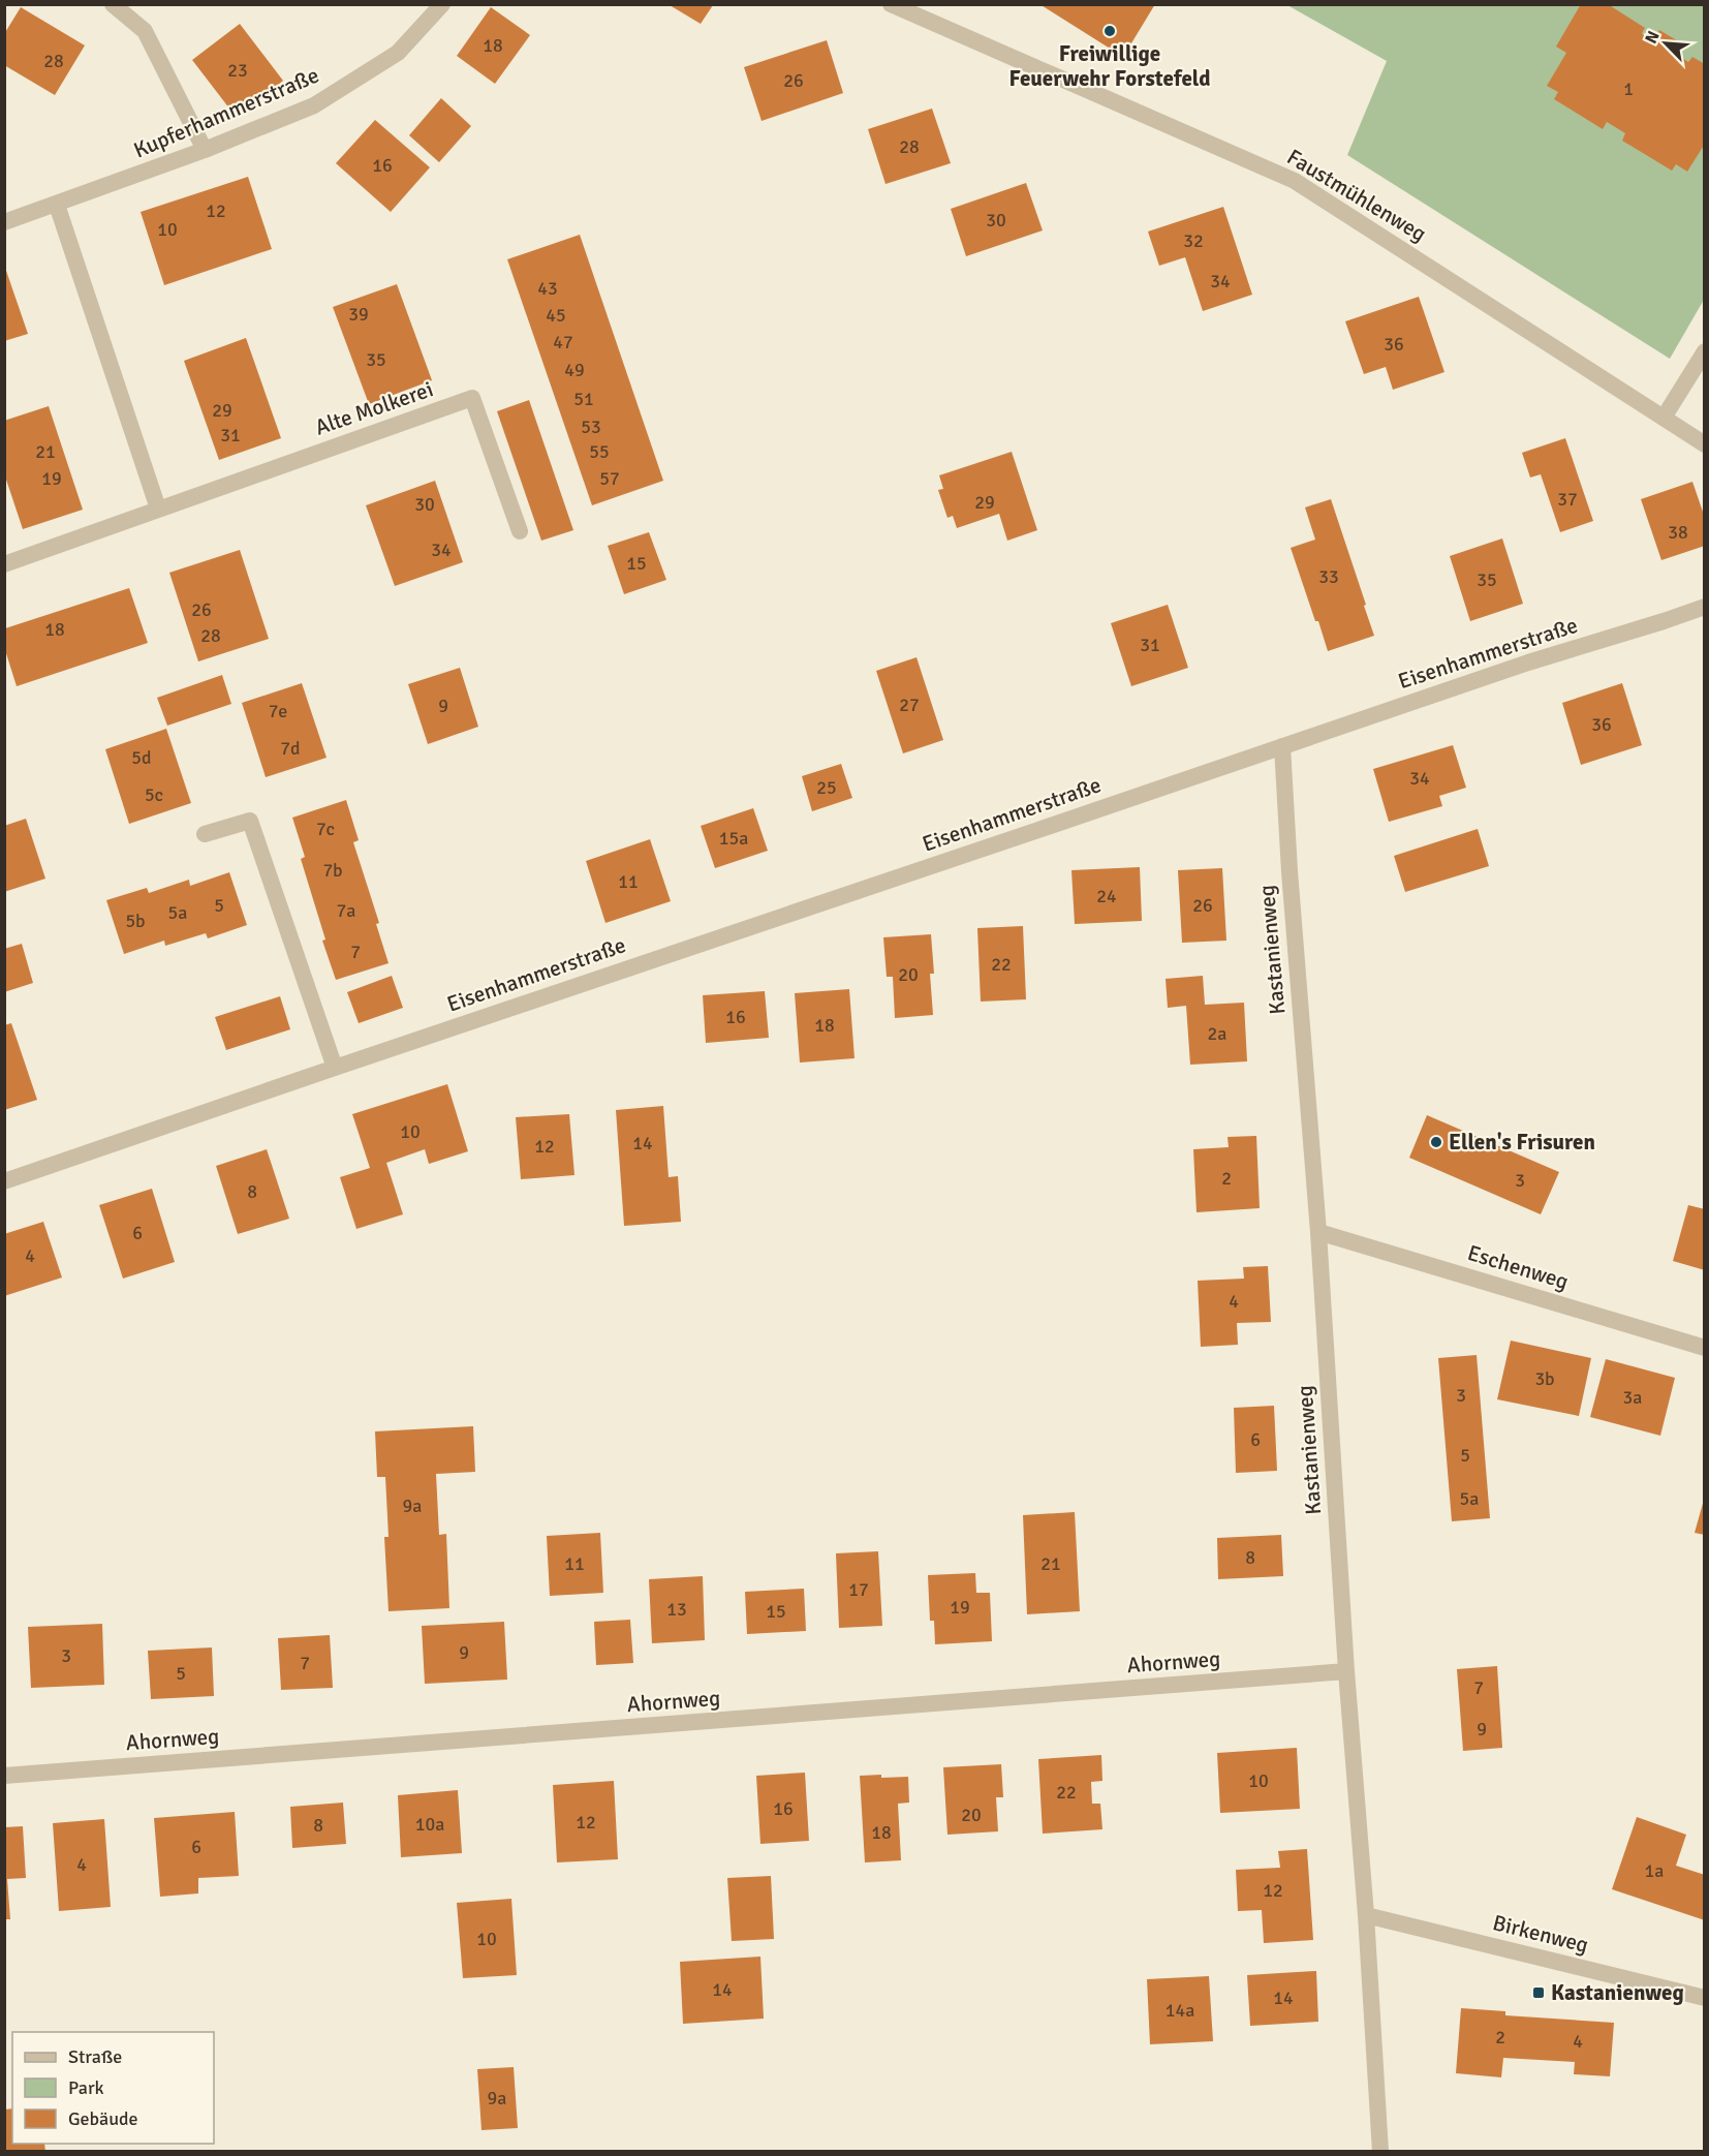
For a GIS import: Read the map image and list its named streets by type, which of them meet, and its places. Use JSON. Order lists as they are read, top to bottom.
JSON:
{
  "streets": {
    "street": [
      "Kupferhammerstraße",
      "Faustmühlenweg",
      "Alte Molkerei",
      "Eisenhammerstraße",
      "Kastanienweg",
      "Eschenweg",
      "Ahornweg",
      "Birkenweg"
    ]
  },
  "crossings": [
    ["Eisenhammerstraße", "Kastanienweg"],
    ["Kastanienweg", "Eschenweg"],
    ["Kastanienweg", "Ahornweg"],
    ["Kastanienweg", "Birkenweg"]
  ],
  "places": {
    "other": ["Freiwillige Feuerwehr Forstefeld", "Ellen's Frisuren"],
    "transit": ["Kastanienweg"]
  },
  "house_numbers": [
    "18",
    "28",
    "23",
    "26",
    "1",
    "28",
    "16",
    "12",
    "30",
    "10",
    "32",
    "34",
    "43",
    "39",
    "45",
    "47",
    "36",
    "35",
    "49",
    "51",
    "29",
    "53",
    "31",
    "21",
    "55",
    "19",
    "57",
    "37",
    "29",
    "30",
    "38",
    "34",
    "15",
    "33",
    "35",
    "26",
    "18",
    "28",
    "31",
    "27",
    "9",
    "7e",
    "36",
    "7d",
    "5d",
    "34",
    "25",
    "5c",
    "7c",
    "15a",
    "7b",
    "11",
    "24",
    "5",
    "26",
    "7a",
    "5a",
    "5b",
    "7",
    "22",
    "20",
    "16",
    "18",
    "2a",
    "10",
    "14",
    "12",
    "2",
    "3",
    "8",
    "6",
    "4",
    "4",
    "3b",
    "3",
    "3a",
    "6",
    "5",
    "5a",
    "9a",
    "8",
    "11",
    "21",
    "17",
    "19",
    "13",
    "15",
    "9",
    "3",
    "7",
    "5",
    "7",
    "9",
    "10",
    "22",
    "16",
    "20",
    "12",
    "10a",
    "8",
    "18",
    "6",
    "4",
    "1a",
    "12",
    "10",
    "14",
    "14",
    "14a",
    "2",
    "4",
    "9a"
  ],
  "legend": ["Straße", "Park", "Gebäude"],
  "north": "top left"
}
